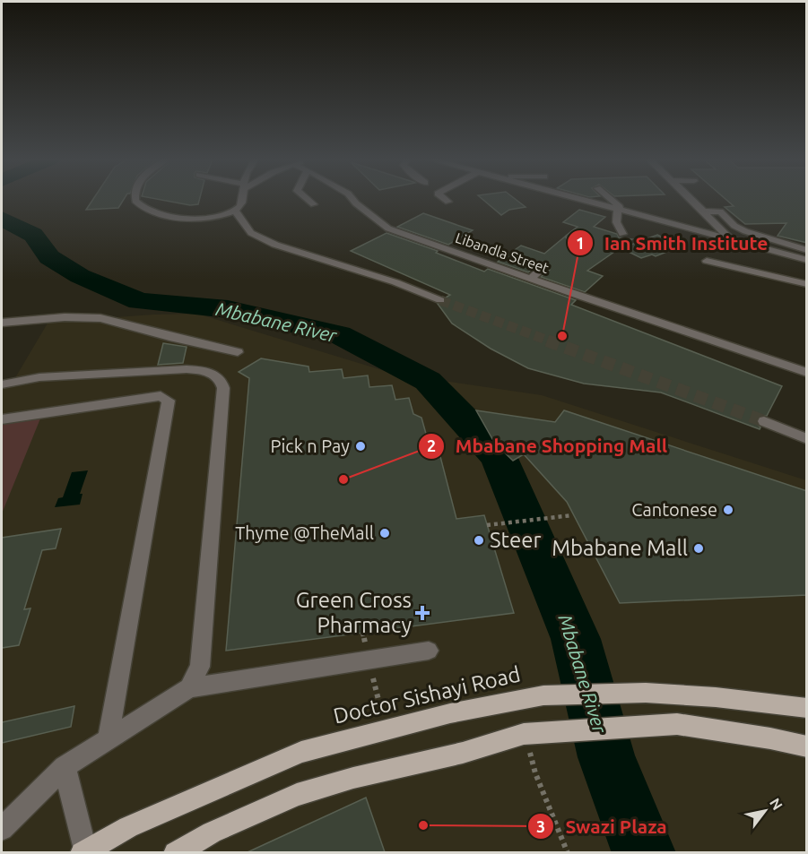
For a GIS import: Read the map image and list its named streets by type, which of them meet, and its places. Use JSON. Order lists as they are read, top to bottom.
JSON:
{
  "streets": {
    "main road": ["Doctor Sishayi Road"],
    "street": ["Libandla Street"]
  },
  "water": ["Mbabane River"],
  "places": {
    "other": [
      "Ian Smith Institute",
      "Pick n Pay",
      "Mbabane Shopping Mall",
      "Cantonese",
      "Thyme @TheMall",
      "Steer",
      "Mbabane Mall",
      "Swazi Plaza"
    ],
    "health": ["Green Cross Pharmacy"]
  },
  "north": "top right"
}
